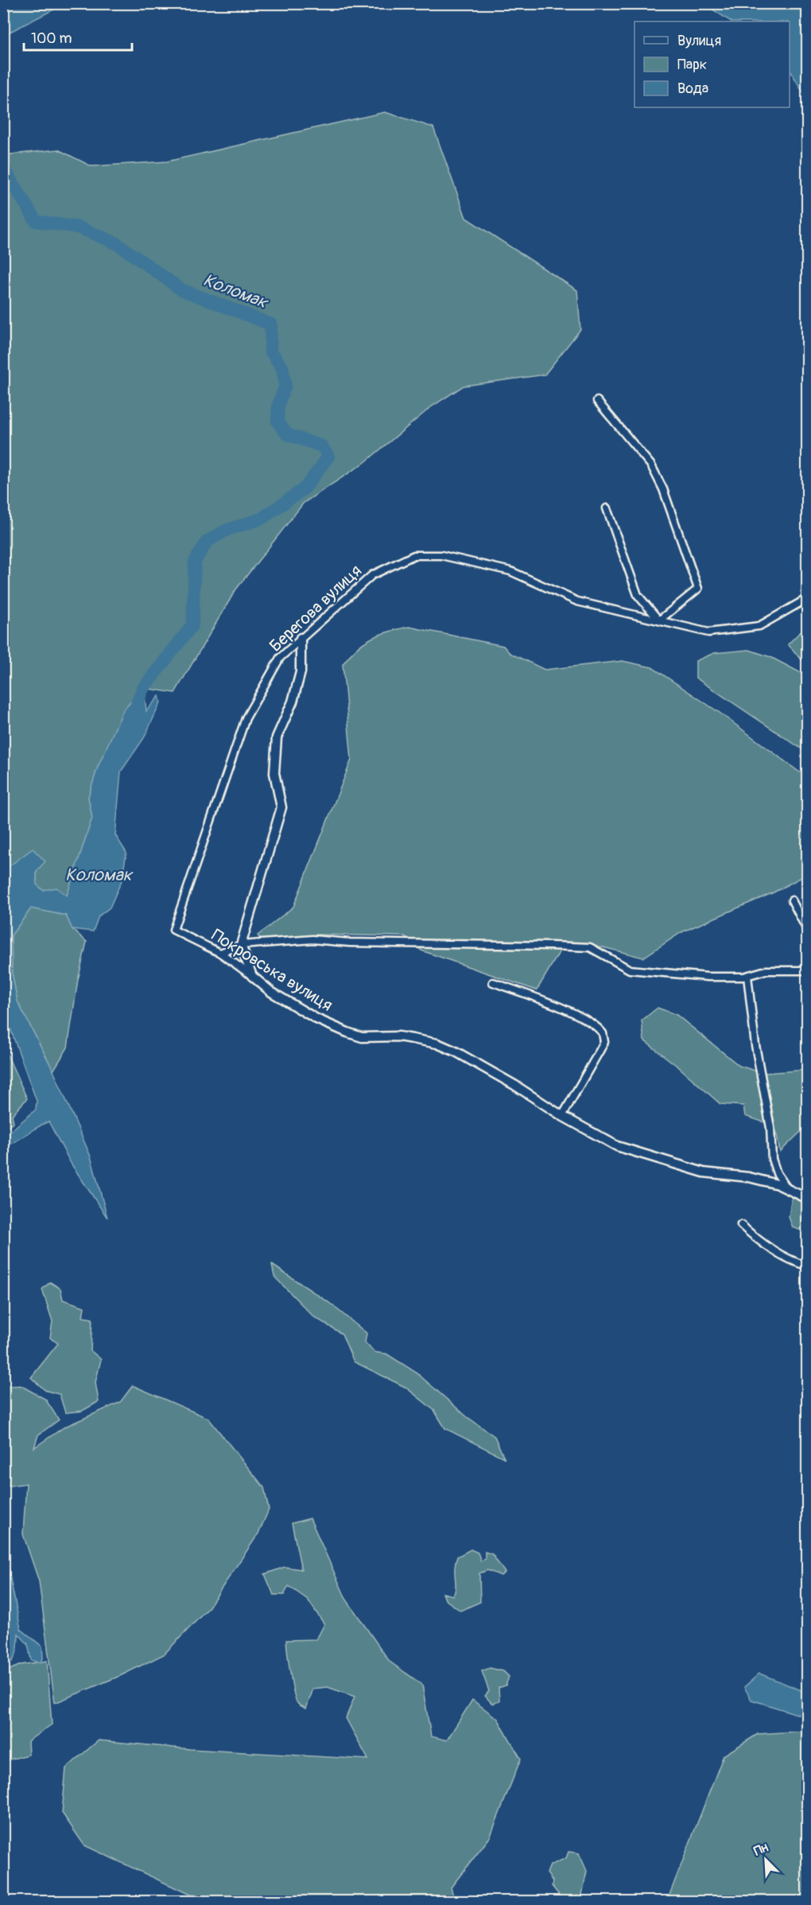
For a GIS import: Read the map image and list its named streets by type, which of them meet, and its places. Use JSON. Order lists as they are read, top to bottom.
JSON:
{
  "streets": {
    "street": ["Берегова вулиця", "Покровська вулиця"]
  },
  "crossings": [
    ["Берегова вулиця", "Покровська вулиця"]
  ],
  "water": ["Коломак"],
  "legend": ["Вулиця", "Парк", "Вода"],
  "scale_bar": "100 m",
  "north": "top left"
}
